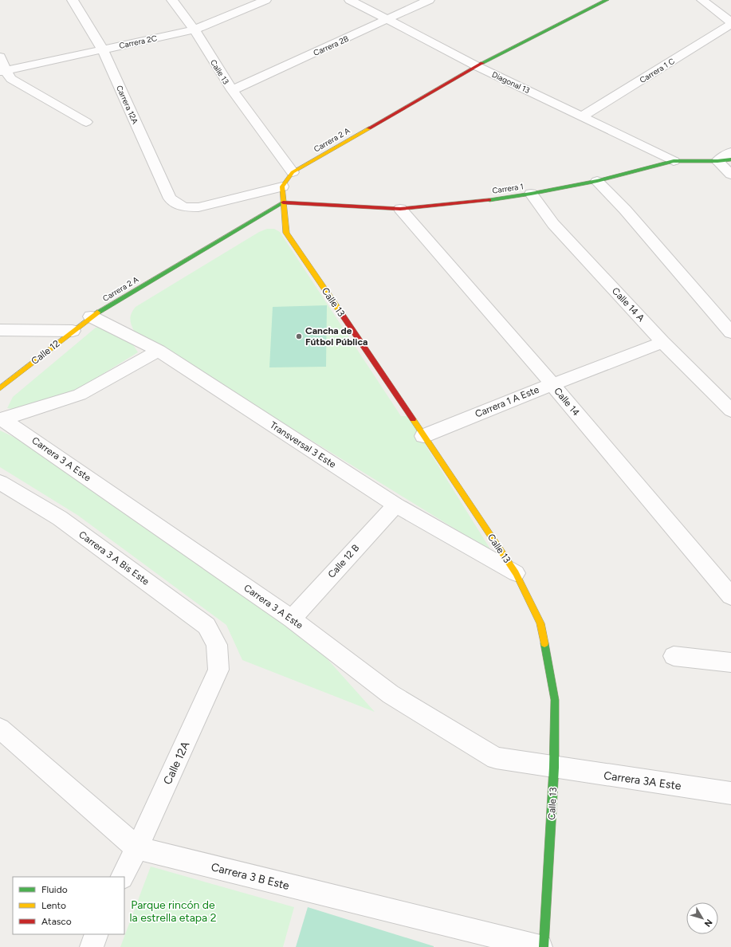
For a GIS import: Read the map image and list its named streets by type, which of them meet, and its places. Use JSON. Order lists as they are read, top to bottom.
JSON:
{
  "streets": {
    "street": [
      "Carrera 2C",
      "Carrera 2B",
      "Carrera 1 C",
      "Calle 13",
      "Diagonal 13",
      "Carrera 12A",
      "Carrera 2 A",
      "Carrera 1",
      "Calle 14 A",
      "Calle 12",
      "Carrera 1 A Este",
      "Calle 14",
      "Transversal 3 Este",
      "Carrera 3 A Este",
      "Carrera 3 A Bis Este",
      "Calle 12 B",
      "Calle 12A",
      "Carrera 3A Este",
      "Carrera 3 B Este"
    ]
  },
  "crossings": [
    ["Carrera 2C", "Calle 13"],
    ["Carrera 2C", "Carrera 12A"],
    ["Carrera 2B", "Calle 13"],
    ["Carrera 2B", "Diagonal 13"],
    ["Carrera 1 C", "Diagonal 13"],
    ["Calle 13", "Carrera 2 A"],
    ["Calle 13", "Carrera 1"],
    ["Calle 13", "Carrera 1 A Este"],
    ["Calle 13", "Transversal 3 Este"],
    ["Calle 13", "Carrera 3 A Este"],
    ["Calle 13", "Carrera 3A Este"],
    ["Diagonal 13", "Carrera 2 A"],
    ["Diagonal 13", "Carrera 1"],
    ["Carrera 12A", "Carrera 2 A"],
    ["Carrera 2 A", "Carrera 1"],
    ["Carrera 2 A", "Calle 12"],
    ["Carrera 2 A", "Transversal 3 Este"],
    ["Carrera 1", "Calle 14 A"],
    ["Carrera 1", "Calle 14"],
    ["Calle 14 A", "Carrera 1 A Este"],
    ["Calle 12", "Transversal 3 Este"],
    ["Carrera 1 A Este", "Calle 14"],
    ["Transversal 3 Este", "Calle 12 B"],
    ["Carrera 3 A Este", "Calle 12 B"],
    ["Carrera 3 A Este", "Carrera 3A Este"],
    ["Carrera 3 A Bis Este", "Calle 12A"],
    ["Calle 12A", "Carrera 3 B Este"]
  ],
  "parks": ["Parque rincón de la estrella etapa 2"],
  "places": ["Cancha de Fútbol Pública"],
  "legend": ["Fluido", "Lento", "Atasco"],
  "north": "bottom right"
}
